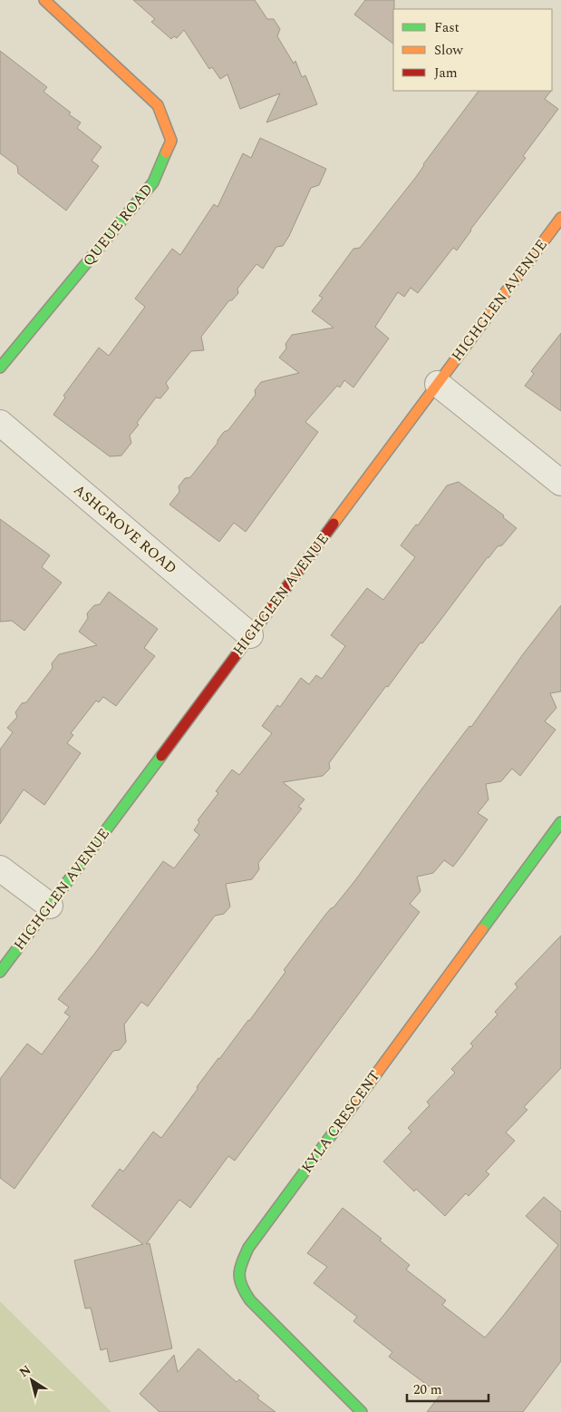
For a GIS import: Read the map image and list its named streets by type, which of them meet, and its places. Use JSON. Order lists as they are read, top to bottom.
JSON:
{
  "streets": {
    "street": [
      "QUEUE ROAD",
      "HIGHGLEN AVENUE",
      "ASHGROVE ROAD",
      "KYLA CRESCENT"
    ]
  },
  "crossings": [
    ["HIGHGLEN AVENUE", "ASHGROVE ROAD"]
  ],
  "legend": ["Fast", "Slow", "Jam"],
  "scale_bar": "20 m",
  "north": "top left"
}
